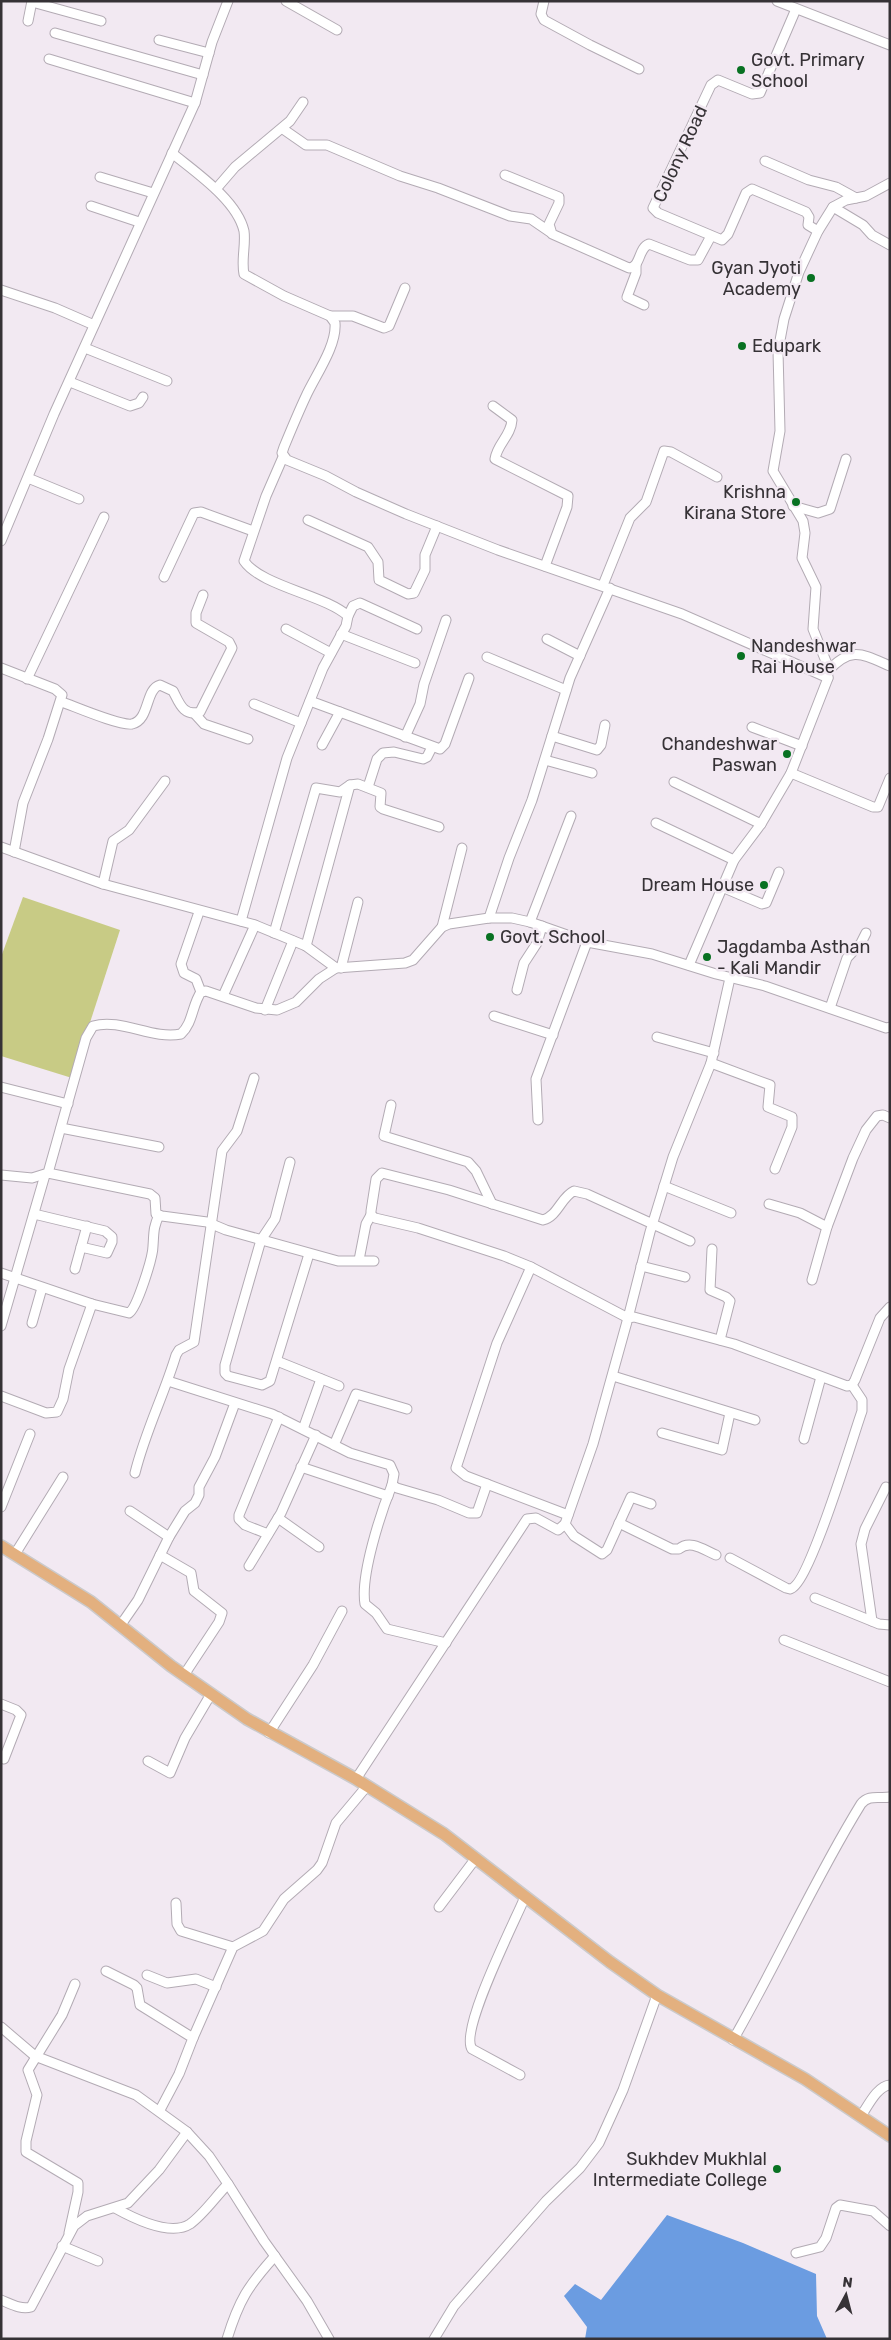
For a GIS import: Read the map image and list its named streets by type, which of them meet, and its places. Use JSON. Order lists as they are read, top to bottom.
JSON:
{
  "streets": {
    "street": ["Colony Road"]
  },
  "places": [
    "Govt. Primary School",
    "Gyan Jyoti Academy",
    "Edupark",
    "Krishna Kirana Store",
    "Nandeshwar Rai House",
    "Chandeshwar Paswan",
    "Dream House",
    "Govt. School",
    "Jagdamba Asthan - Kali Mandir",
    "Sukhdev Mukhlal Intermediate College"
  ],
  "north": "top"
}
